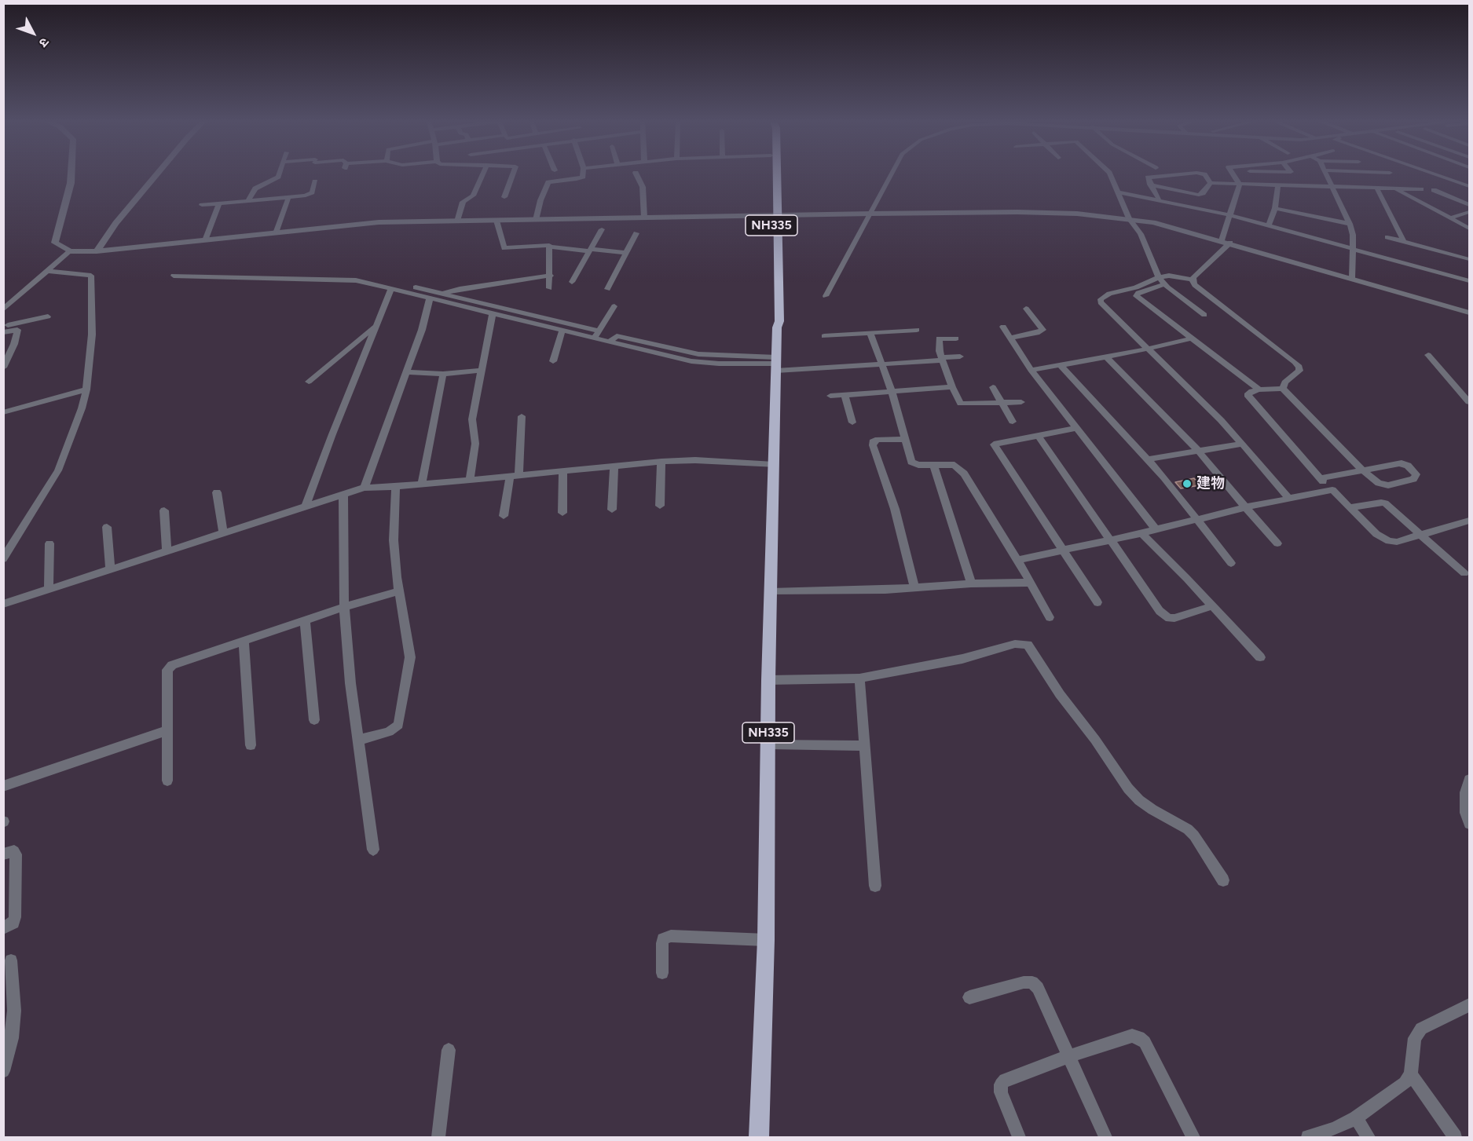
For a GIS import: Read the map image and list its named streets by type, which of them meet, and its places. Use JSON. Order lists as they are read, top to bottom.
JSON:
{
  "streets": {
    "highway": ["NH335"]
  },
  "places": ["建物"],
  "north": "bottom right"
}
